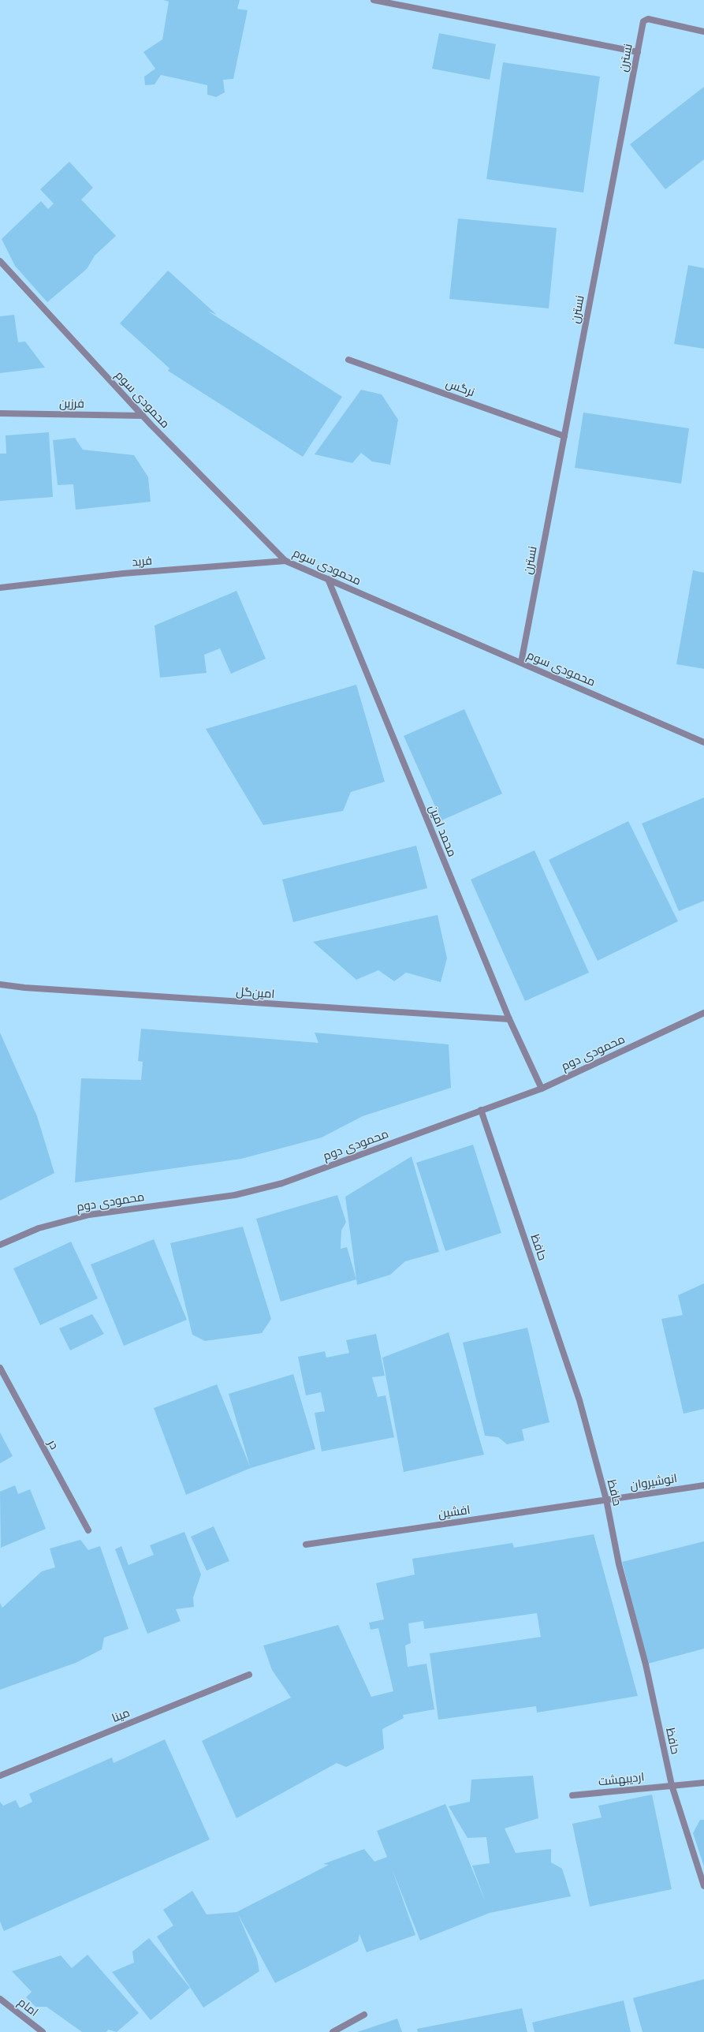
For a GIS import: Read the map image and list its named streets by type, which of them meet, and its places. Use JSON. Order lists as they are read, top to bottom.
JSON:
{
  "streets": {
    "street": [
      "نسترن",
      "نرگس",
      "محمودی سوم",
      "فرزین",
      "فرید",
      "محمد امین",
      "امین‌گل",
      "محمودی دوم",
      "حافظ",
      "در",
      "انوشیروان",
      "افشین",
      "مینا",
      "اردیبهشت",
      "امام"
    ]
  },
  "crossings": [
    ["نسترن", "نرگس"],
    ["نسترن", "محمودی سوم"],
    ["محمودی سوم", "فرزین"],
    ["محمودی سوم", "فرید"],
    ["محمودی سوم", "محمد امین"],
    ["محمد امین", "امین‌گل"],
    ["محمد امین", "محمودی دوم"],
    ["محمودی دوم", "حافظ"],
    ["حافظ", "انوشیروان"],
    ["حافظ", "افشین"],
    ["حافظ", "اردیبهشت"],
    ["انوشیروان", "افشین"]
  ]
}
